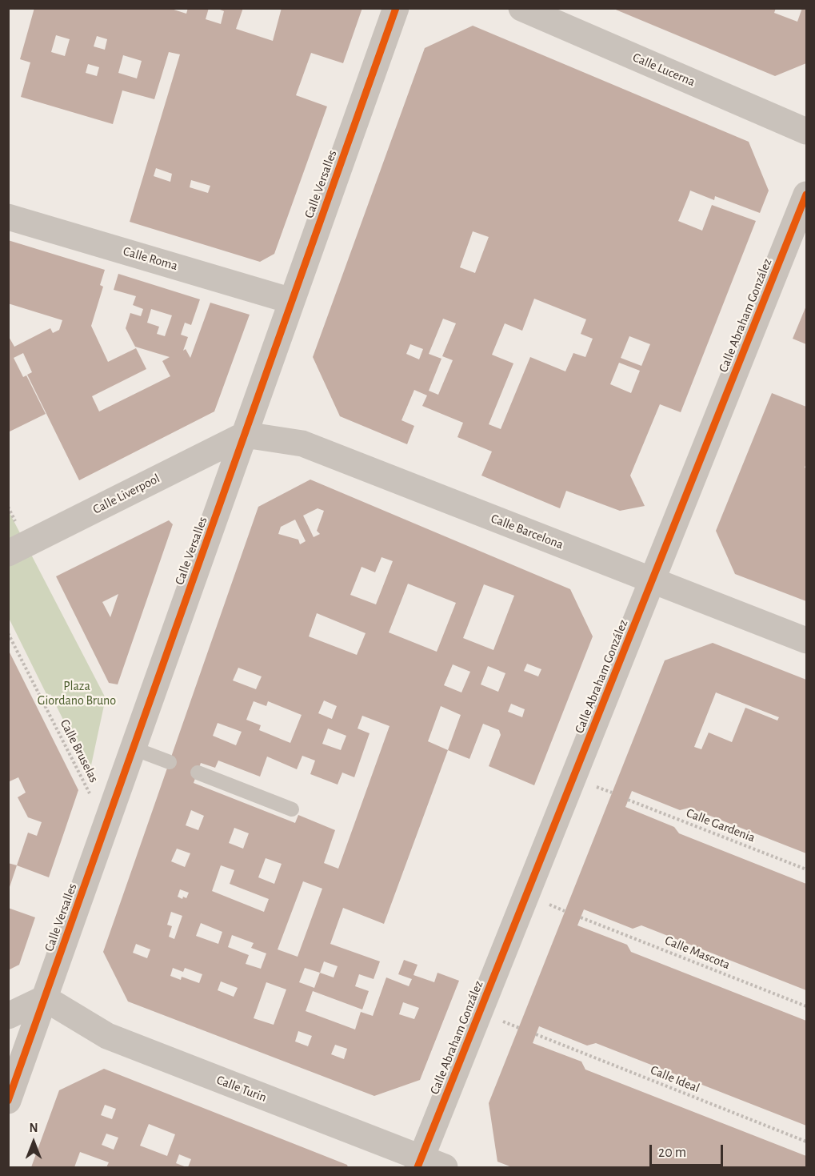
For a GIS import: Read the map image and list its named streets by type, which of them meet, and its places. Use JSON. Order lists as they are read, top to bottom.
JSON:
{
  "streets": {
    "street": [
      "Calle Lucerna",
      "Calle Versalles",
      "Calle Roma",
      "Calle Abraham González",
      "Calle Liverpool",
      "Calle Barcelona",
      "Calle Turin"
    ],
    "path": [
      "Calle Bruselas",
      "Calle Gardenia",
      "Calle Mascota",
      "Calle Ideal"
    ]
  },
  "crossings": [
    ["Calle Versalles", "Calle Roma"],
    ["Calle Versalles", "Calle Liverpool"],
    ["Calle Versalles", "Calle Barcelona"],
    ["Calle Versalles", "Calle Bruselas"],
    ["Calle Versalles", "Calle Turin"],
    ["Calle Abraham González", "Calle Barcelona"],
    ["Calle Abraham González", "Calle Turin"],
    ["Calle Liverpool", "Calle Barcelona"]
  ],
  "parks": ["Plaza Giordano Bruno"],
  "scale_bar": "20 m",
  "north": "top"
}
